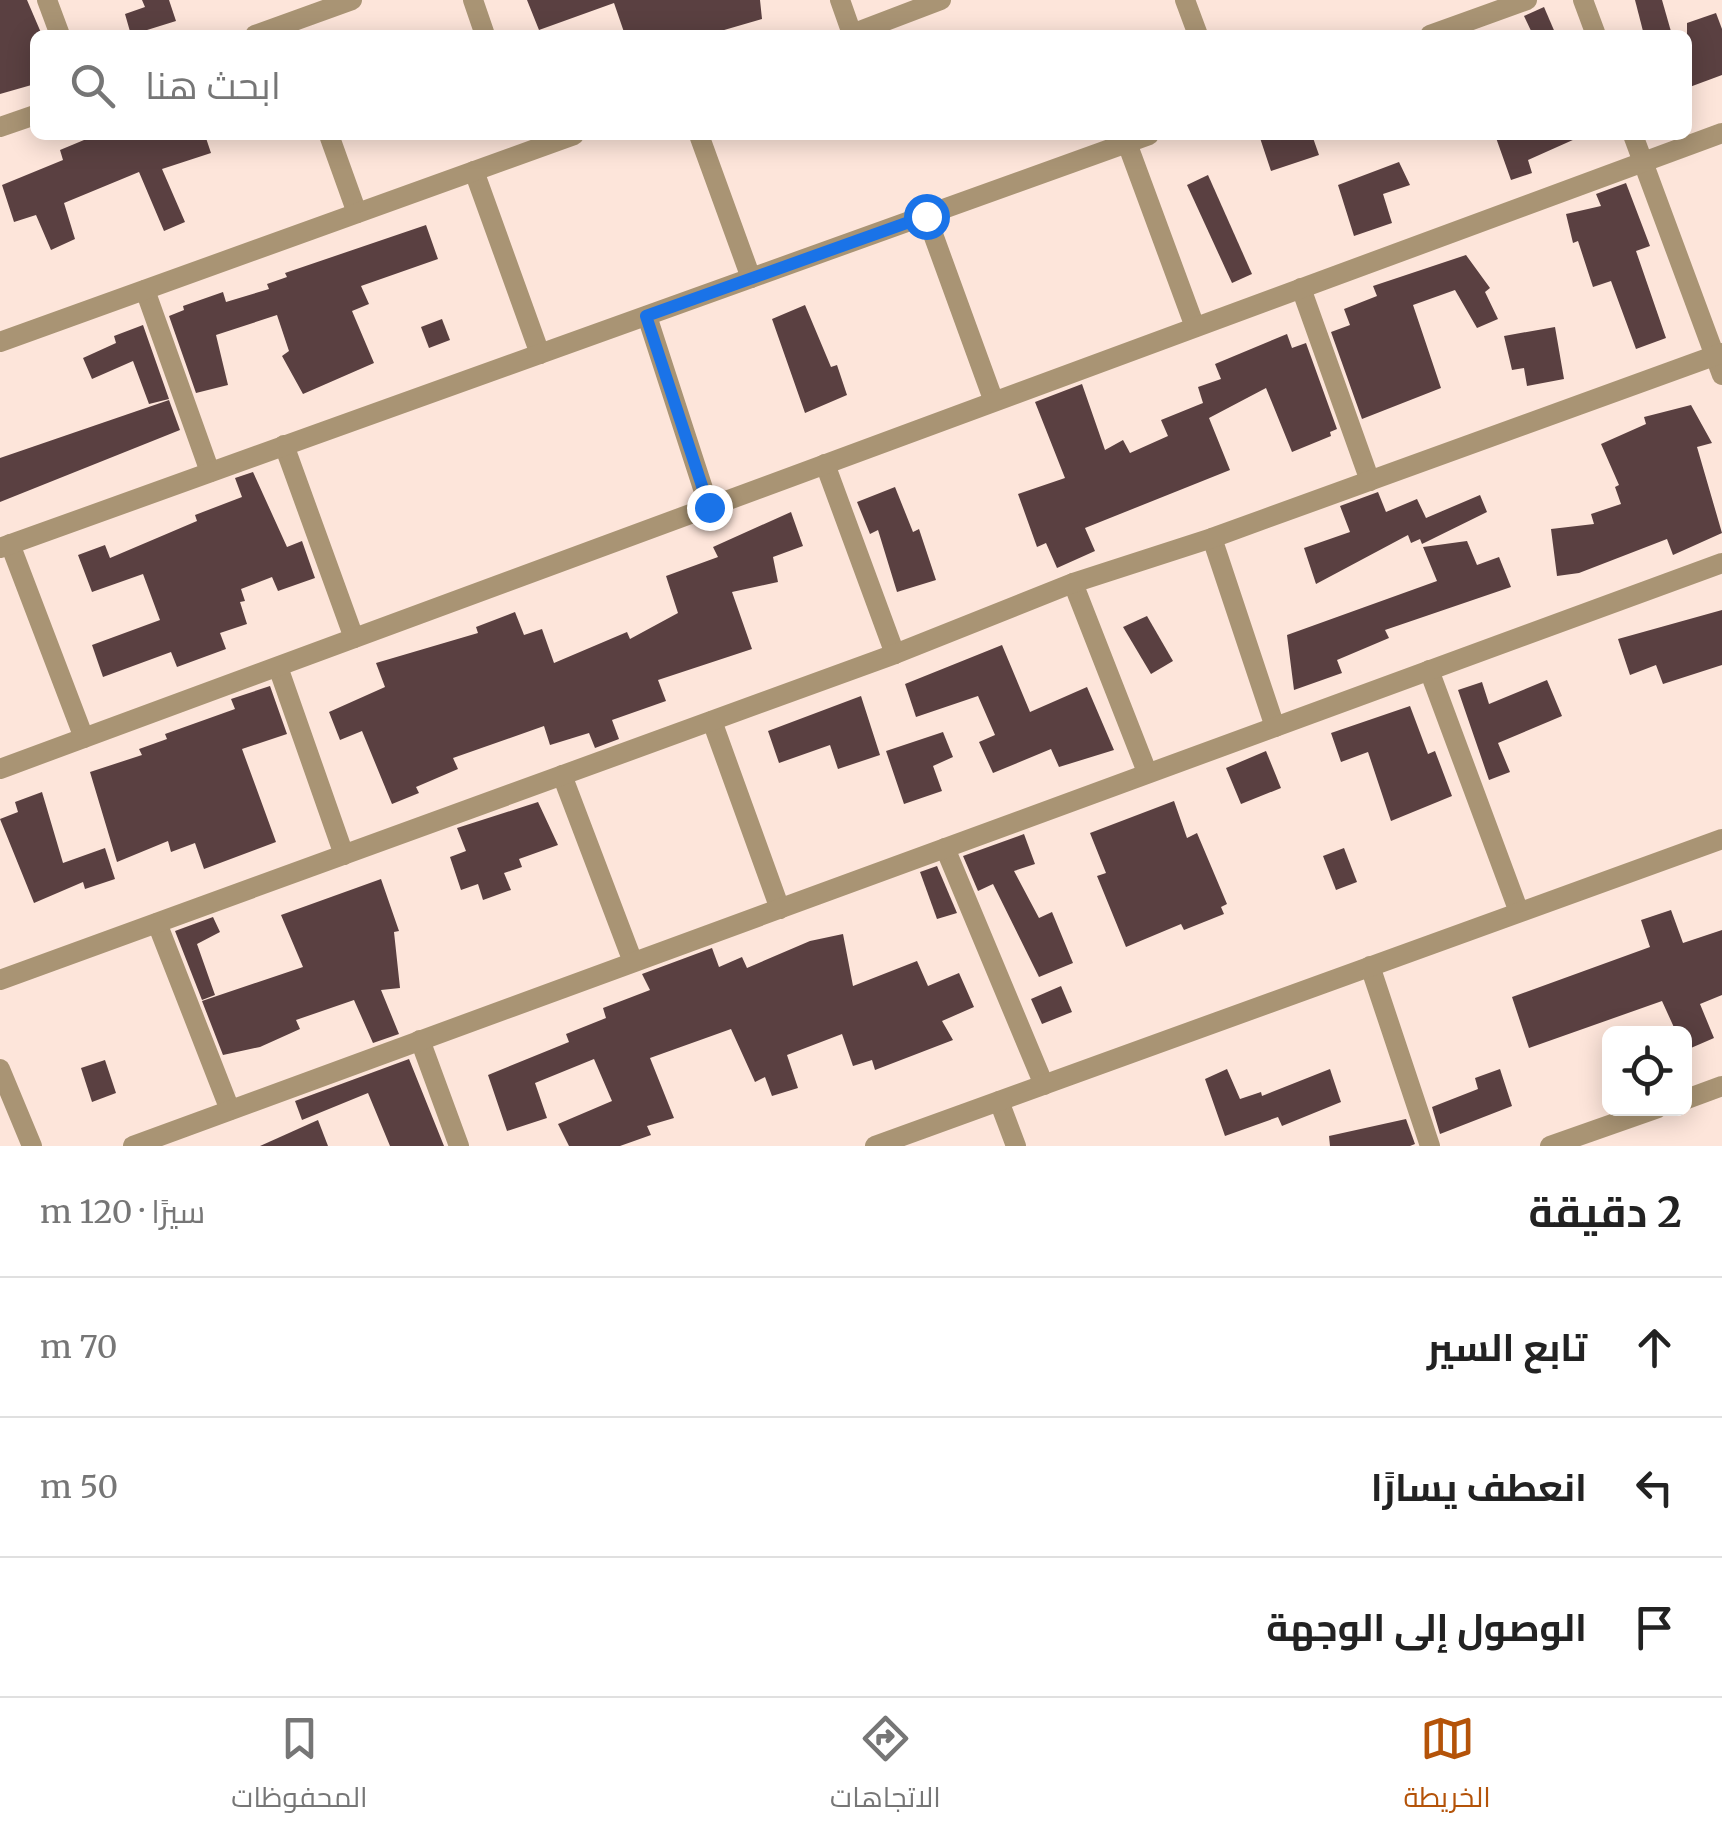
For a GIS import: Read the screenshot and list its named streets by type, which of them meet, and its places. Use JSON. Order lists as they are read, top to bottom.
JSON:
{
  "page": {
    "search": "ابحث هنا",
    "heading": ["2 دقيقة", "سيرًا · 120 m"],
    "list": [
      ["تابع السير", "70 m"],
      ["انعطف يسارًا", "50 m"],
      "الوصول إلى الوجهة"
    ],
    "nav": ["الخريطة", "الاتجاهات", "المحفوظات"]
  }
}
